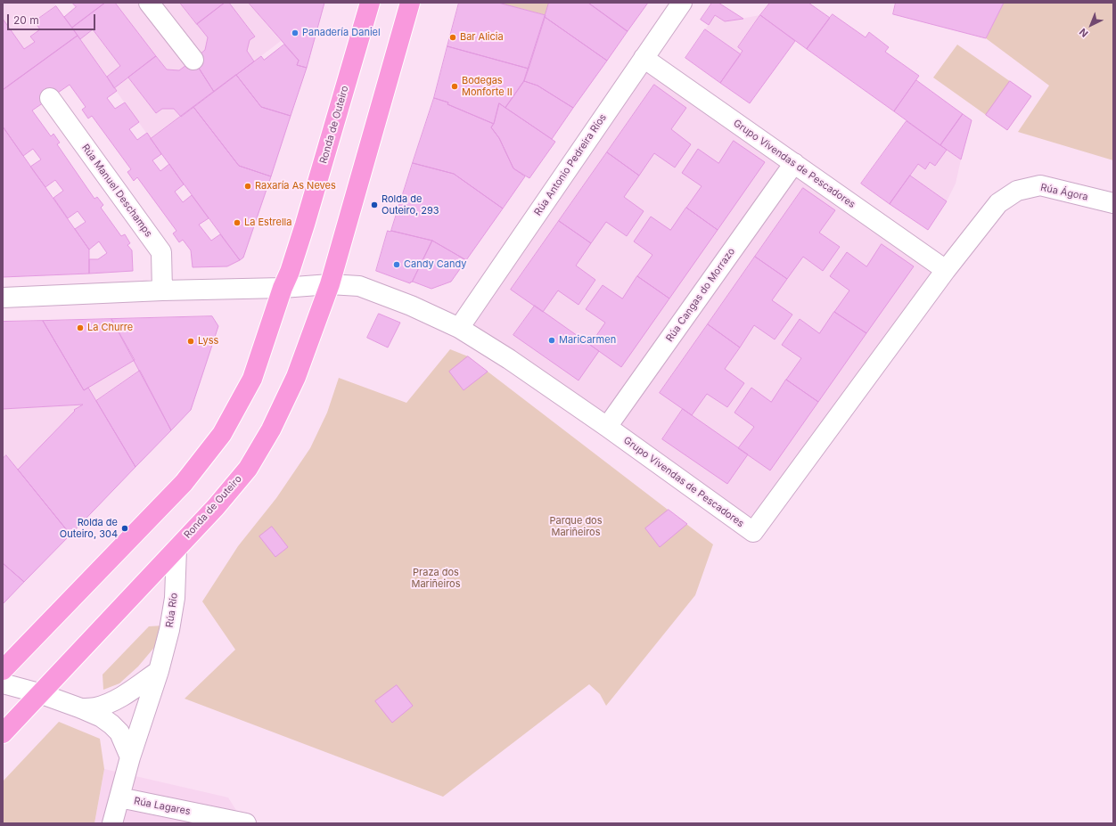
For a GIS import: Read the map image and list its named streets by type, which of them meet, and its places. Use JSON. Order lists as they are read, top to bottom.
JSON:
{
  "streets": {
    "main road": ["Ronda de Outeiro"],
    "street": [
      "Grupo Vivendas de Pescadores",
      "Rúa Antonio Pedreira Ríos",
      "Rúa Manuel Deschamps",
      "Rúa Ágora",
      "Rúa Cangas do Morrazo",
      "Rúa Río",
      "Rúa Lagares"
    ]
  },
  "crossings": [
    ["Ronda de Outeiro", "Grupo Vivendas de Pescadores"],
    ["Ronda de Outeiro", "Rúa Río"],
    ["Grupo Vivendas de Pescadores", "Rúa Antonio Pedreira Ríos"],
    ["Grupo Vivendas de Pescadores", "Rúa Ágora"],
    ["Grupo Vivendas de Pescadores", "Rúa Cangas do Morrazo"],
    ["Rúa Río", "Rúa Lagares"]
  ],
  "parks": ["Parque dos Mariñeiros", "Praza dos Mariñeiros"],
  "places": [
    "Panadería Daniel",
    "Bar Alicia",
    "Bodegas Monforte II",
    "Raxaría As Neves",
    "Rolda de Outeiro, 293",
    "La Estrella",
    "Candy Candy",
    "La Churre",
    "MariCarmen",
    "Lyss",
    "Rolda de Outeiro, 304"
  ],
  "scale_bar": "20 m",
  "north": "bottom left"
}
